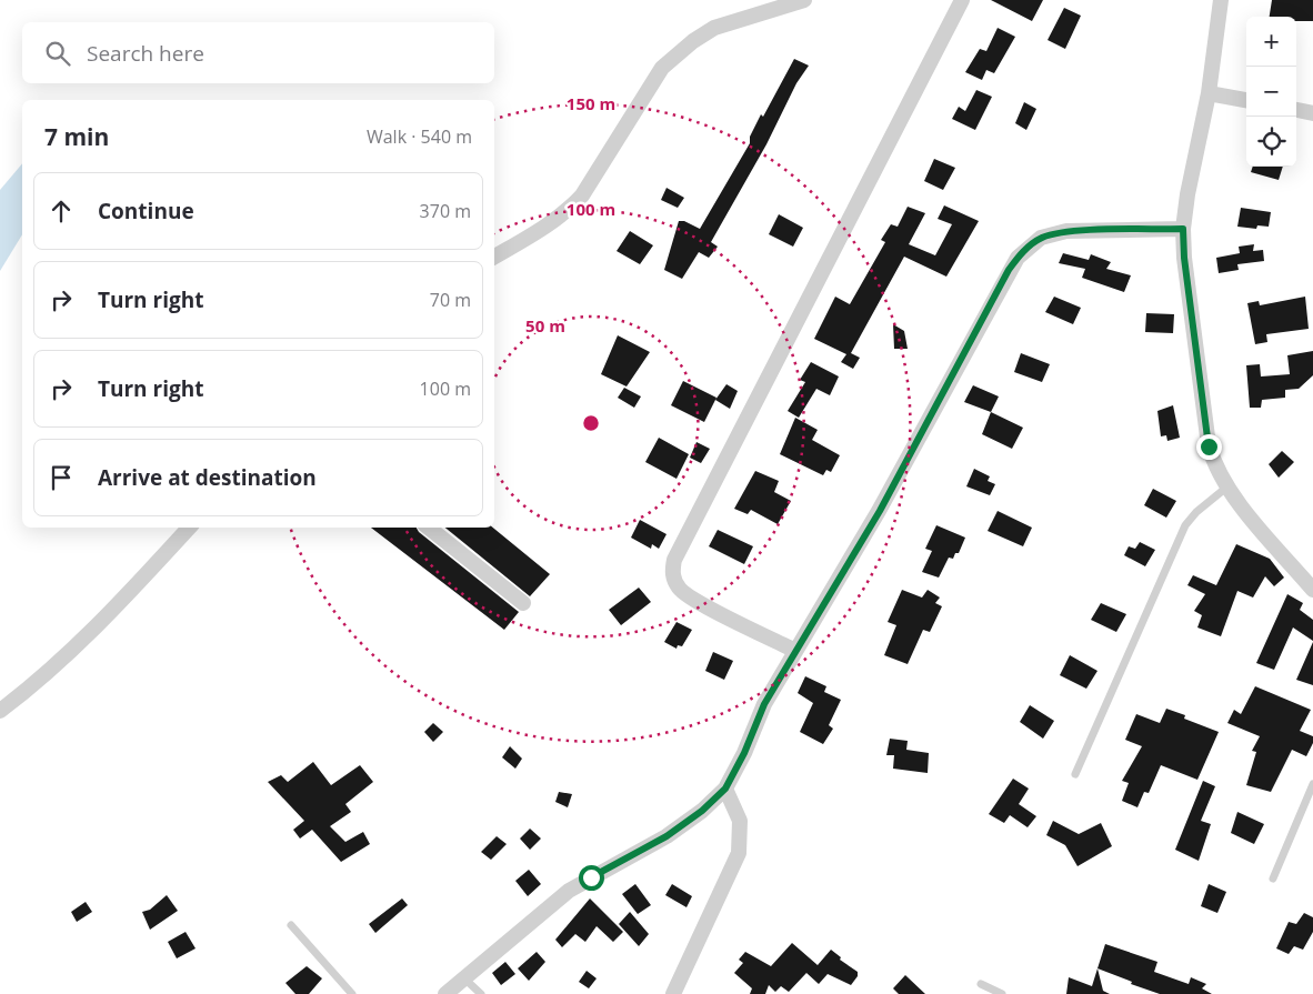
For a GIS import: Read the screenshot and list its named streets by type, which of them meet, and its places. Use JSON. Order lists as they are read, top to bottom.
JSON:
{
  "page": {
    "map_buttons": ["+", "−"],
    "search": "Search here",
    "heading": ["7 min", "Walk · 540 m"],
    "list": [
      ["Continue", "370 m"],
      ["Turn right", "70 m"],
      ["Turn right", "100 m"],
      "Arrive at destination"
    ]
  },
  "rings": ["150 m", "100 m", "50 m"]
}
